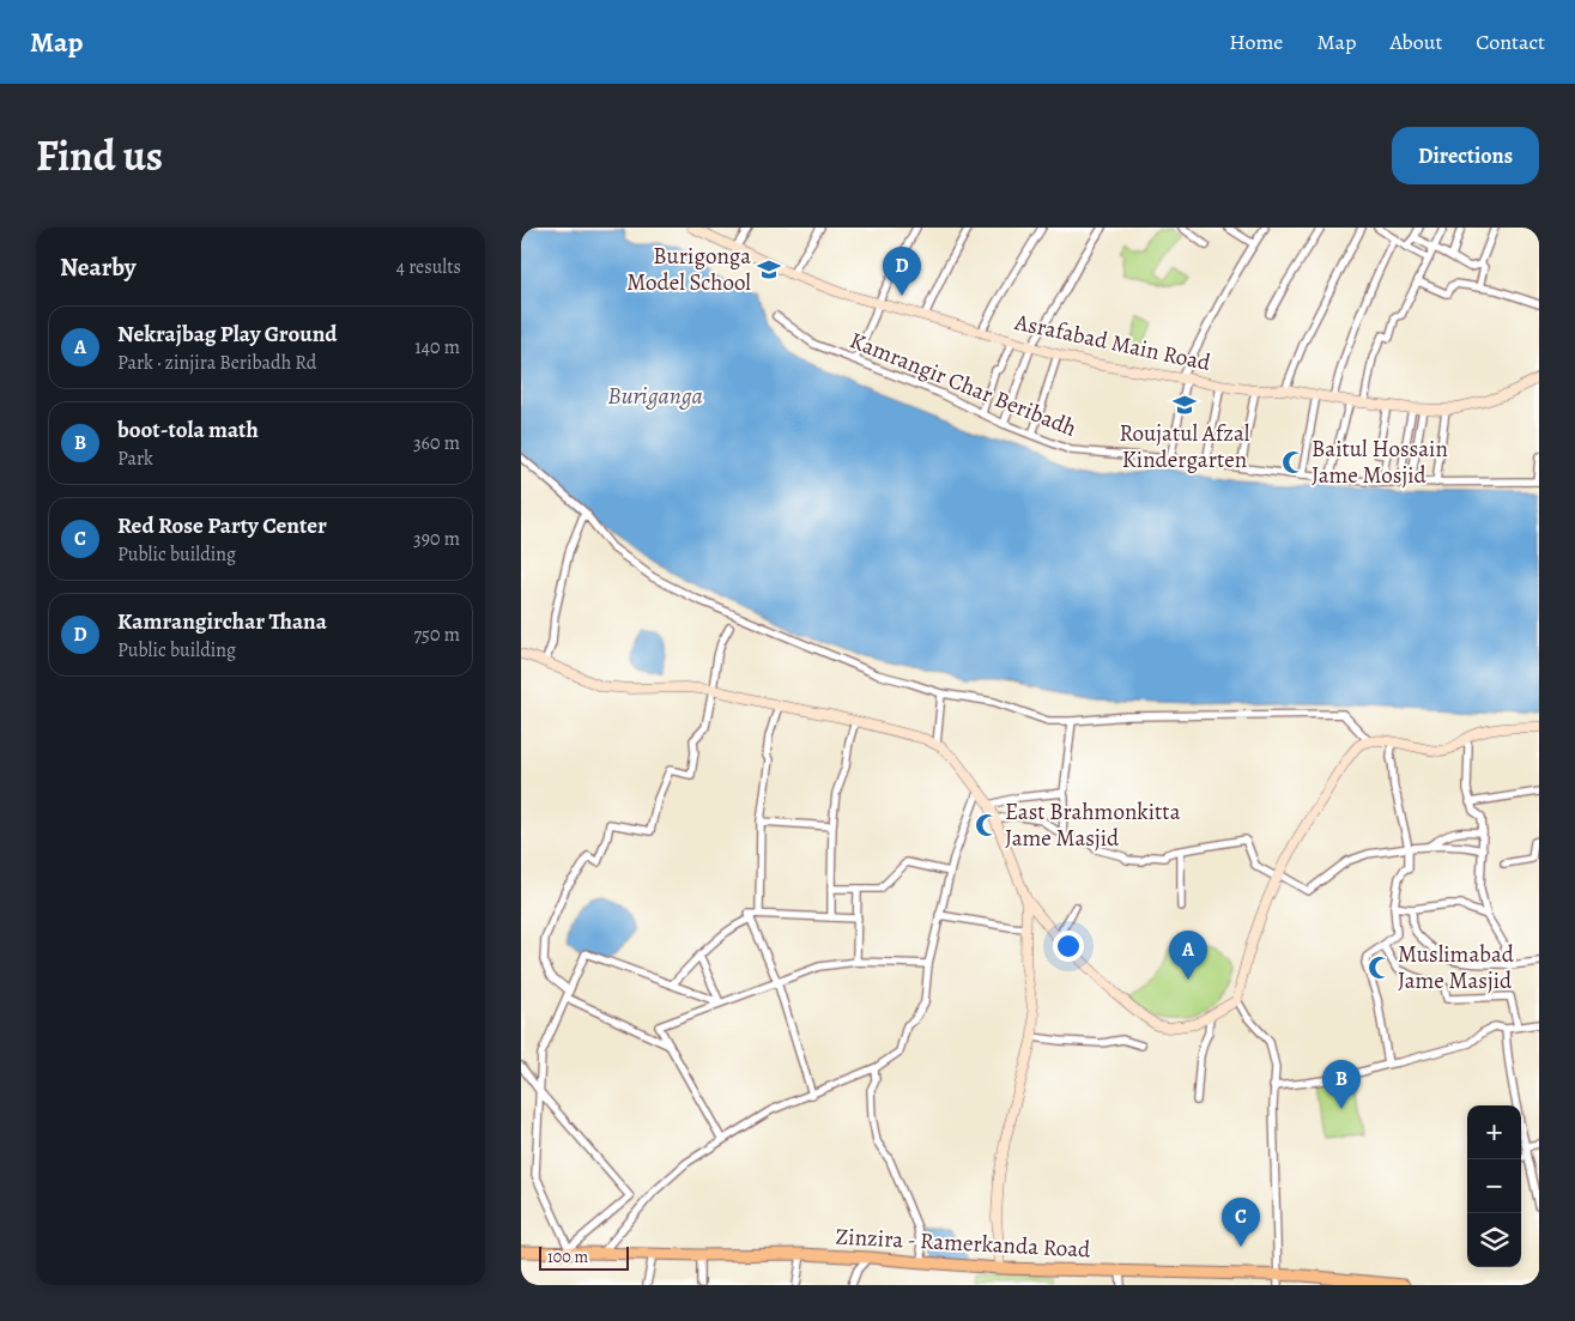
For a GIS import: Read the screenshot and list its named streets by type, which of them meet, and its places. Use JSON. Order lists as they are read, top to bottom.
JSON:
{
  "streets": {
    "main road": ["Zinzira - Ramerkanda Road"],
    "street": ["Asrafabad Main Road", "Kamrangir Char Beribadh"]
  },
  "water": ["Buriganga"],
  "places": {
    "school or university": ["Burigonga Model School", "Roujatul Afzal Kindergarten"],
    "mosque": ["Baitul Hossain Jame Mosjid", "East Brahmonkitta Jame Masjid", "Muslimabad Jame Masjid"]
  },
  "scale_bar": "100 m",
  "page": {
    "header": "Map",
    "nav": [
      "Home",
      "Map",
      "About",
      "Contact"
    ],
    "title": "Find us",
    "buttons": "Directions",
    "heading": ["Nearby", "4 results"],
    "pins": [
      "D",
      "A",
      "B",
      "C"
    ],
    "list": [
      {
        "mark": "A",
        "name": "Nekrajbag Play Ground",
        "note": "Park · zinjira Beribadh Rd",
        "value": "140 m"
      },
      {
        "mark": "B",
        "name": "boot-tola math",
        "note": "Park",
        "value": "360 m"
      },
      {
        "mark": "C",
        "name": "Red Rose Party Center",
        "note": "Public building",
        "value": "390 m"
      },
      {
        "mark": "D",
        "name": "Kamrangirchar Thana",
        "note": "Public building",
        "value": "750 m"
      }
    ],
    "map_buttons": ["+", "−"],
    "scale": "100 m"
  }
}
